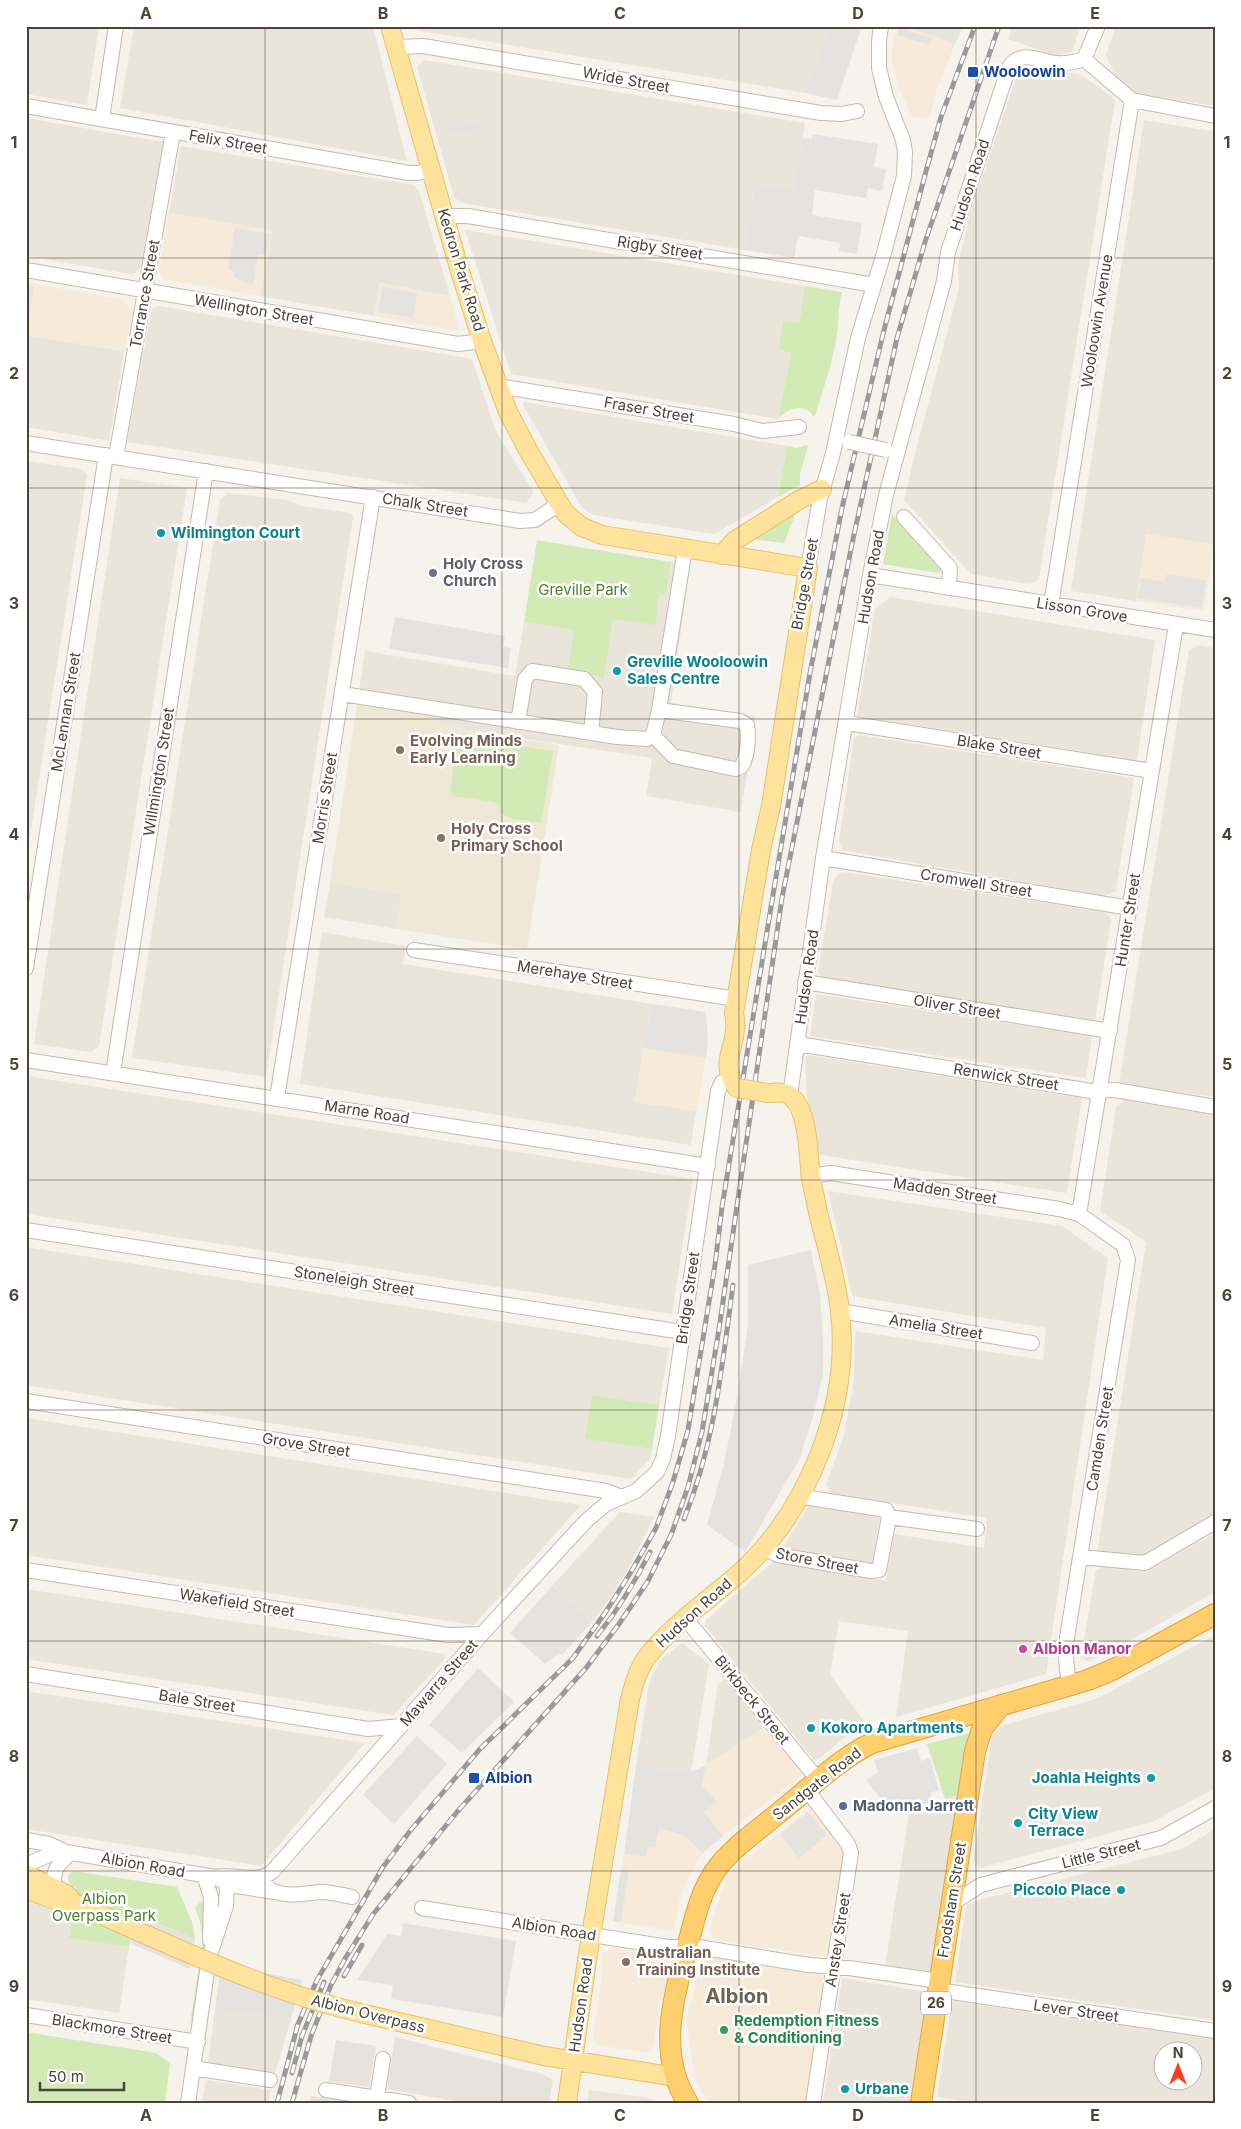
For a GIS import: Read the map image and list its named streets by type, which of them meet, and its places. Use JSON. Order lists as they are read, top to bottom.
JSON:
{
  "streets": {
    "highway": ["Sandgate Road", "Frodsham Street", "26"],
    "main road": [
      "Hudson Road",
      "Kedron Park Road",
      "Bridge Street",
      "Albion Overpass"
    ],
    "street": [
      "Wride Street",
      "Felix Street",
      "Rigby Street",
      "Torrance Street",
      "Wellington Street",
      "Wooloowin Avenue",
      "Fraser Street",
      "Chalk Street",
      "Lisson Grove",
      "McLennan Street",
      "Blake Street",
      "Willmington Street",
      "Morris Street",
      "Cromwell Street",
      "Hunter Street",
      "Merehaye Street",
      "Oliver Street",
      "Renwick Street",
      "Marne Road",
      "Madden Street",
      "Stoneleigh Street",
      "Amelia Street",
      "Camden Street",
      "Grove Street",
      "Store Street",
      "Wakefield Street",
      "Mawarra Street",
      "Birkbeck Street",
      "Bale Street",
      "Little Street",
      "Albion Road",
      "Anstey Street",
      "Lever Street",
      "Blackmore Street"
    ]
  },
  "crossings": [
    ["Wride Street", "Kedron Park Road"],
    ["Felix Street", "Kedron Park Road"],
    ["Felix Street", "Torrance Street"],
    ["Hudson Road", "Lisson Grove"],
    ["Hudson Road", "Blake Street"],
    ["Hudson Road", "Cromwell Street"],
    ["Hudson Road", "Oliver Street"],
    ["Hudson Road", "Renwick Street"],
    ["Hudson Road", "Madden Street"],
    ["Hudson Road", "Amelia Street"],
    ["Hudson Road", "Store Street"],
    ["Hudson Road", "Birkbeck Street"],
    ["Hudson Road", "Albion Road"],
    ["Hudson Road", "Albion Overpass"],
    ["Rigby Street", "Kedron Park Road"],
    ["Rigby Street", "Bridge Street"],
    ["Kedron Park Road", "Wellington Street"],
    ["Kedron Park Road", "Fraser Street"],
    ["Kedron Park Road", "Chalk Street"],
    ["Torrance Street", "Wellington Street"],
    ["Torrance Street", "Chalk Street"],
    ["Torrance Street", "McLennan Street"],
    ["Wooloowin Avenue", "Lisson Grove"],
    ["Chalk Street", "McLennan Street"],
    ["Chalk Street", "Willmington Street"],
    ["Chalk Street", "Morris Street"],
    ["Bridge Street", "Merehaye Street"],
    ["Bridge Street", "Marne Road"],
    ["Bridge Street", "Stoneleigh Street"],
    ["Bridge Street", "Grove Street"],
    ["Bridge Street", "Mawarra Street"],
    ["Lisson Grove", "Hunter Street"],
    ["Blake Street", "Hunter Street"],
    ["Willmington Street", "Marne Road"],
    ["Morris Street", "Marne Road"],
    ["Cromwell Street", "Hunter Street"],
    ["Hunter Street", "Oliver Street"],
    ["Hunter Street", "Renwick Street"],
    ["Hunter Street", "Madden Street"],
    ["Hunter Street", "Camden Street"],
    ["Madden Street", "Camden Street"],
    ["Camden Street", "Sandgate Road"],
    ["Grove Street", "Mawarra Street"],
    ["Wakefield Street", "Mawarra Street"],
    ["Mawarra Street", "Bale Street"],
    ["Mawarra Street", "Albion Road"],
    ["Birkbeck Street", "Sandgate Road"],
    ["Birkbeck Street", "Anstey Street"],
    ["Sandgate Road", "Albion Road"],
    ["Sandgate Road", "Frodsham Street"],
    ["Sandgate Road", "Anstey Street"],
    ["Sandgate Road", "Lever Street"],
    ["Sandgate Road", "Albion Overpass"],
    ["Little Street", "Frodsham Street"],
    ["Albion Road", "Lever Street"],
    ["Frodsham Street", "Lever Street"],
    ["Anstey Street", "Lever Street"]
  ],
  "districts": ["Albion"],
  "parks": ["Greville Park", "Albion Overpass Park"],
  "places": {
    "transit": ["Wooloowin", "Albion"],
    "other": [
      "Wilmington Court",
      "Holy Cross Church",
      "Greville Wooloowin Sales Centre",
      "Evolving Minds Early Learning",
      "Holy Cross Primary School",
      "Albion Manor",
      "Kokoro Apartments",
      "Joahla Heights",
      "Madonna Jarrett",
      "City View Terrace",
      "Piccolo Place",
      "Australian Training Institute",
      "Redemption Fitness & Conditioning",
      "Urbane"
    ]
  },
  "scale_bar": "50 m",
  "north": "top",
  "grid": {
    "columns": [
      "A",
      "B",
      "C",
      "D",
      "E"
    ],
    "rows": [
      "1",
      "2",
      "3",
      "4",
      "5",
      "6",
      "7",
      "8",
      "9"
    ]
  }
}
